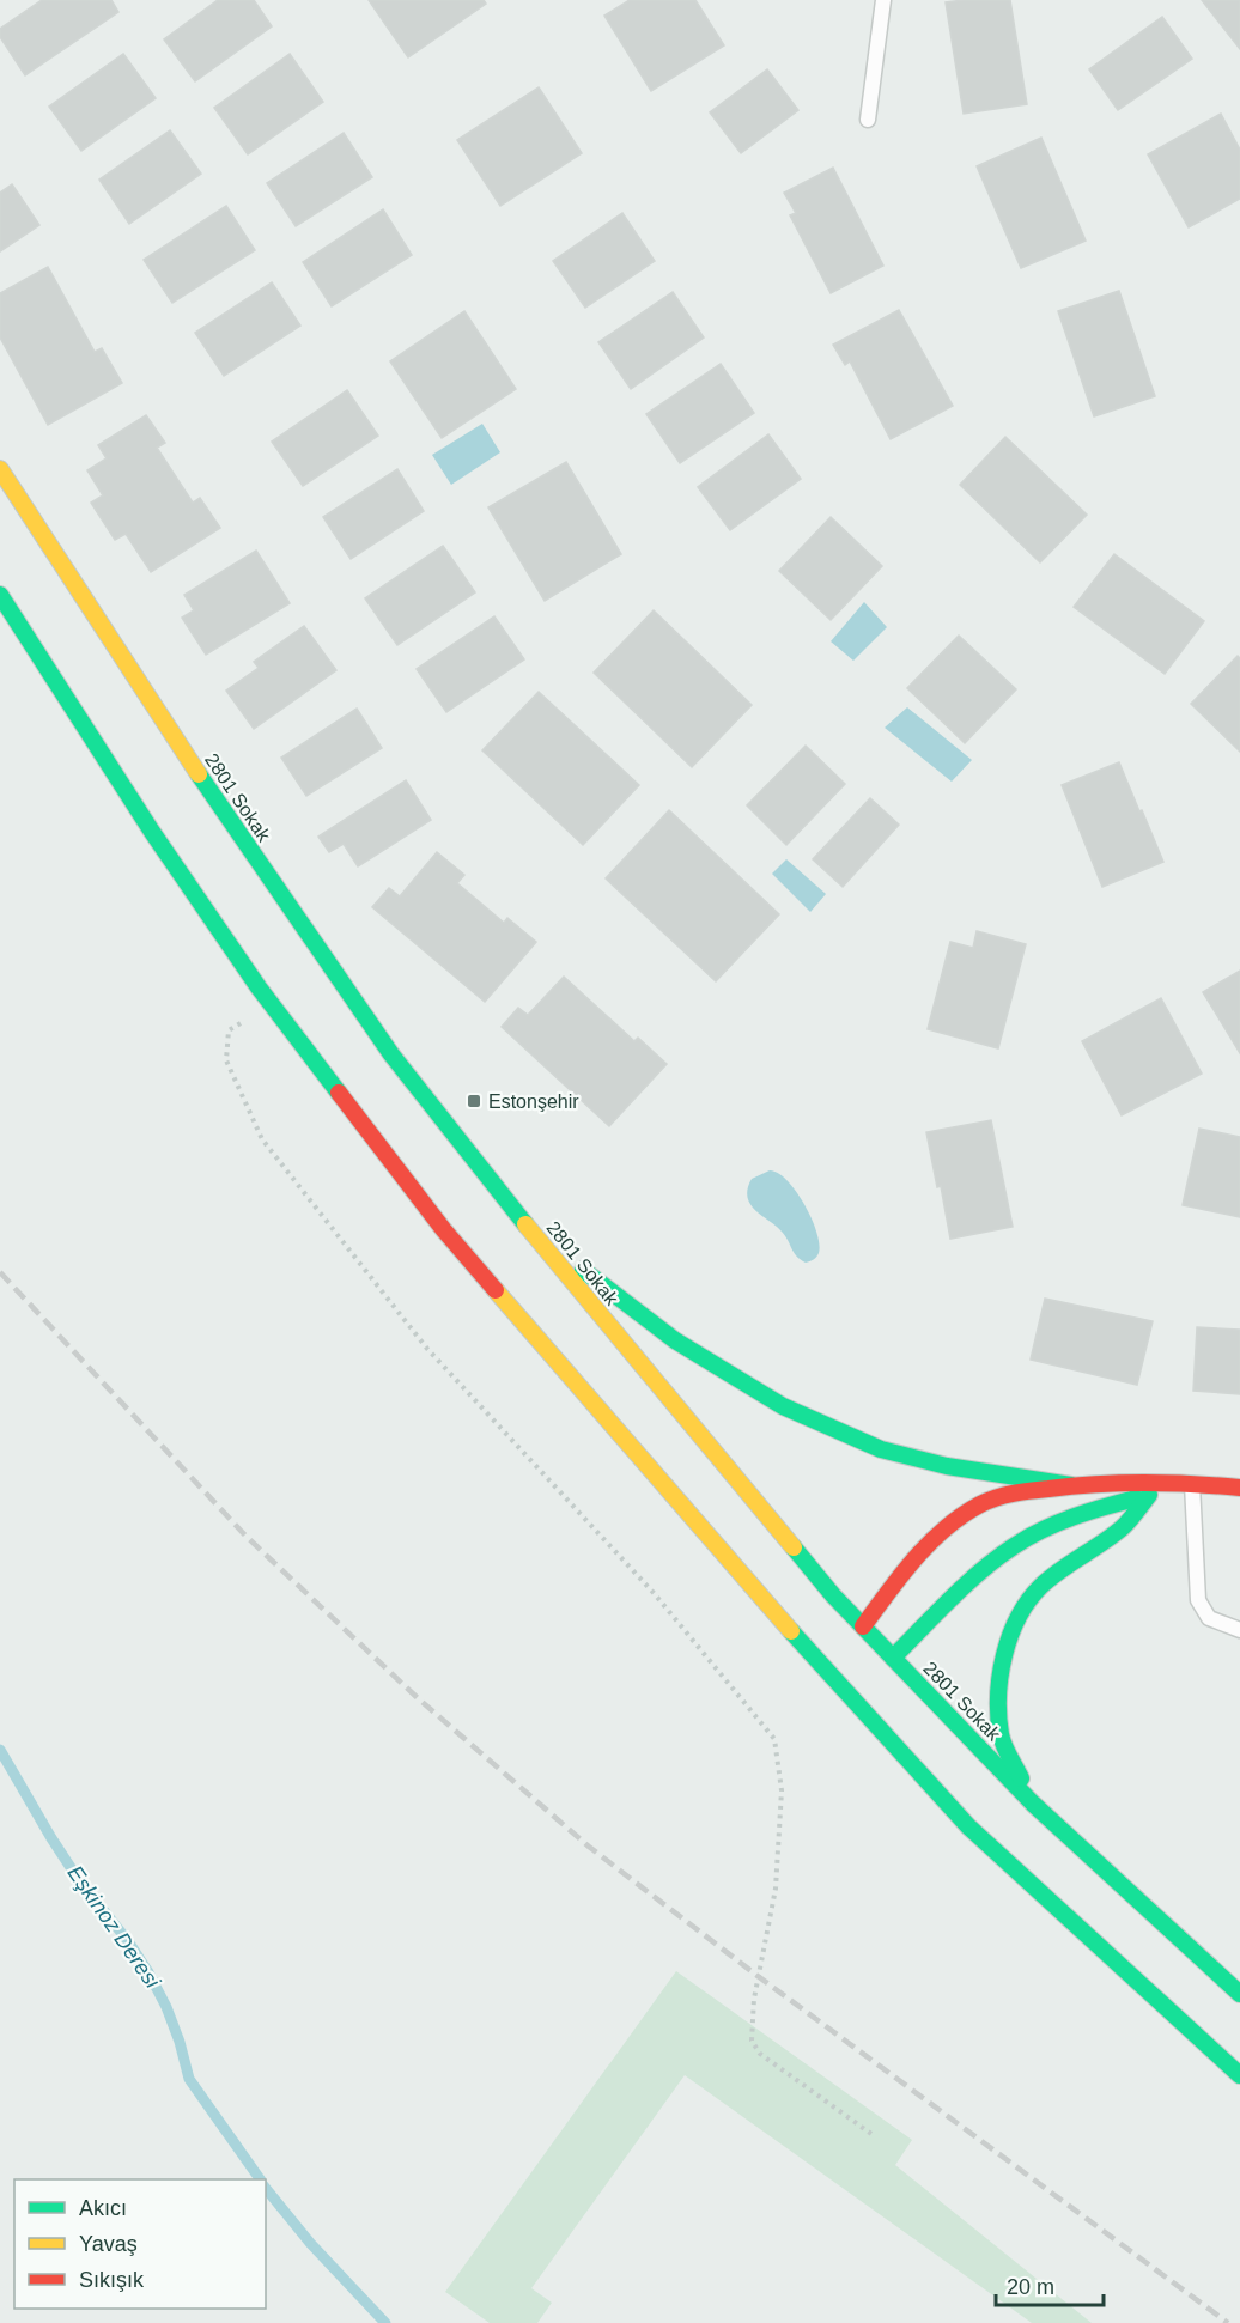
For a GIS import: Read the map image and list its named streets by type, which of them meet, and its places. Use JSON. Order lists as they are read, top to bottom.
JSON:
{
  "streets": {
    "main road": ["2801 Sokak"]
  },
  "water": ["Eşkinoz Deresi"],
  "places": {
    "transit": ["Estonşehir"]
  },
  "legend": ["Akıcı", "Yavaş", "Sıkışık"],
  "scale_bar": "20 m"
}
